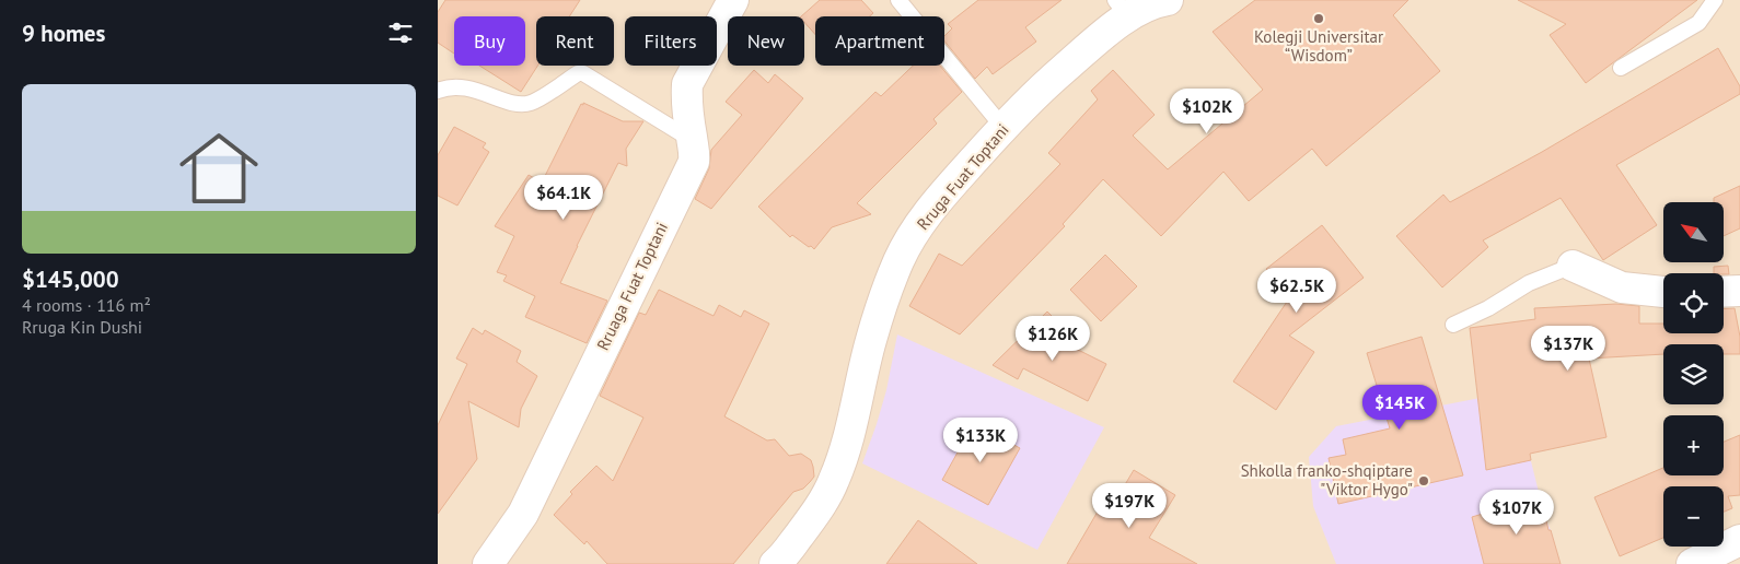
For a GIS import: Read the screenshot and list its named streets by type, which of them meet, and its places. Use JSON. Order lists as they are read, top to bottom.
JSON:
{
  "streets": {
    "street": ["Rruga Fuat Toptani", "Rruaga Fuat Toptani"]
  },
  "places": ["Kolegji Universitar “Wisdom”", "Shkolla franko-shqiptare \"Viktor Hygo\""],
  "north": "top left",
  "page": {
    "heading": "9 homes",
    "chip": [
      "Buy",
      "Rent",
      "Filters",
      "New",
      "Apartment"
    ],
    "list": [
      {
        "name": "$145,000",
        "note": "4 rooms · 116 m² · Rruga Kin Dushi"
      }
    ],
    "price": [
      "$102K",
      "$64.1K",
      "$62.5K",
      "$126K",
      "$137K",
      "$145K",
      "$133K",
      "$197K",
      "$107K"
    ],
    "map_buttons": ["+", "−"]
  }
}
